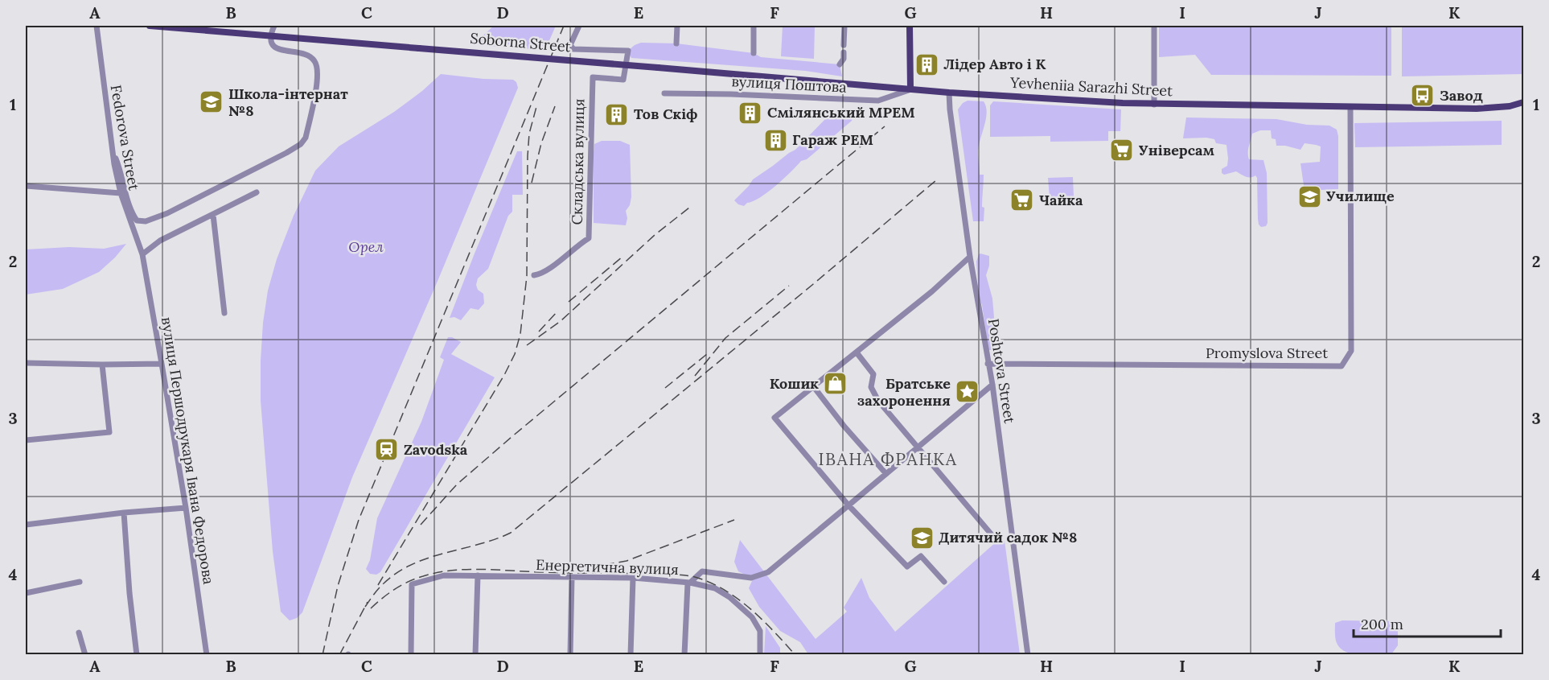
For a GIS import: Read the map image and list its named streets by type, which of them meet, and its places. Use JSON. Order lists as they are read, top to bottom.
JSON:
{
  "streets": {
    "main road": ["Soborna Street", "Yevheniia Sarazhi Street"],
    "street": [
      "вулиця Поштова",
      "Fedorova Street",
      "Складська вулиця",
      "Promyslova Street",
      "Poshtova Street",
      "вулиця Першодрукаря Івана Федорова",
      "Енергетична вулиця"
    ]
  },
  "crossings": [
    ["Soborna Street", "Yevheniia Sarazhi Street"],
    ["вулиця Поштова", "Yevheniia Sarazhi Street"],
    ["Yevheniia Sarazhi Street", "Promyslova Street"],
    ["Yevheniia Sarazhi Street", "Poshtova Street"],
    ["Fedorova Street", "вулиця Першодрукаря Івана Федорова"],
    ["Promyslova Street", "Poshtova Street"]
  ],
  "districts": ["ІВАНА ФРАНКА"],
  "parks": ["Орел"],
  "places": {
    "building": [
      "Лідер Авто і К",
      "Смілянський МРЕМ",
      "Тов Скіф",
      "Гараж РЕМ"
    ],
    "bus stop": ["Завод"],
    "school or university": ["Школа-інтернат №8", "Училище", "Дитячий садок №8"],
    "supermarket": ["Універсам", "Чайка"],
    "shop": ["Кошик"],
    "place": ["Братське захоронення"],
    "station": ["Zavodska"]
  },
  "scale_bar": "200 m",
  "grid": {
    "columns": [
      "A",
      "B",
      "C",
      "D",
      "E",
      "F",
      "G",
      "H",
      "I",
      "J",
      "K"
    ],
    "rows": [
      "1",
      "2",
      "3",
      "4"
    ]
  }
}
